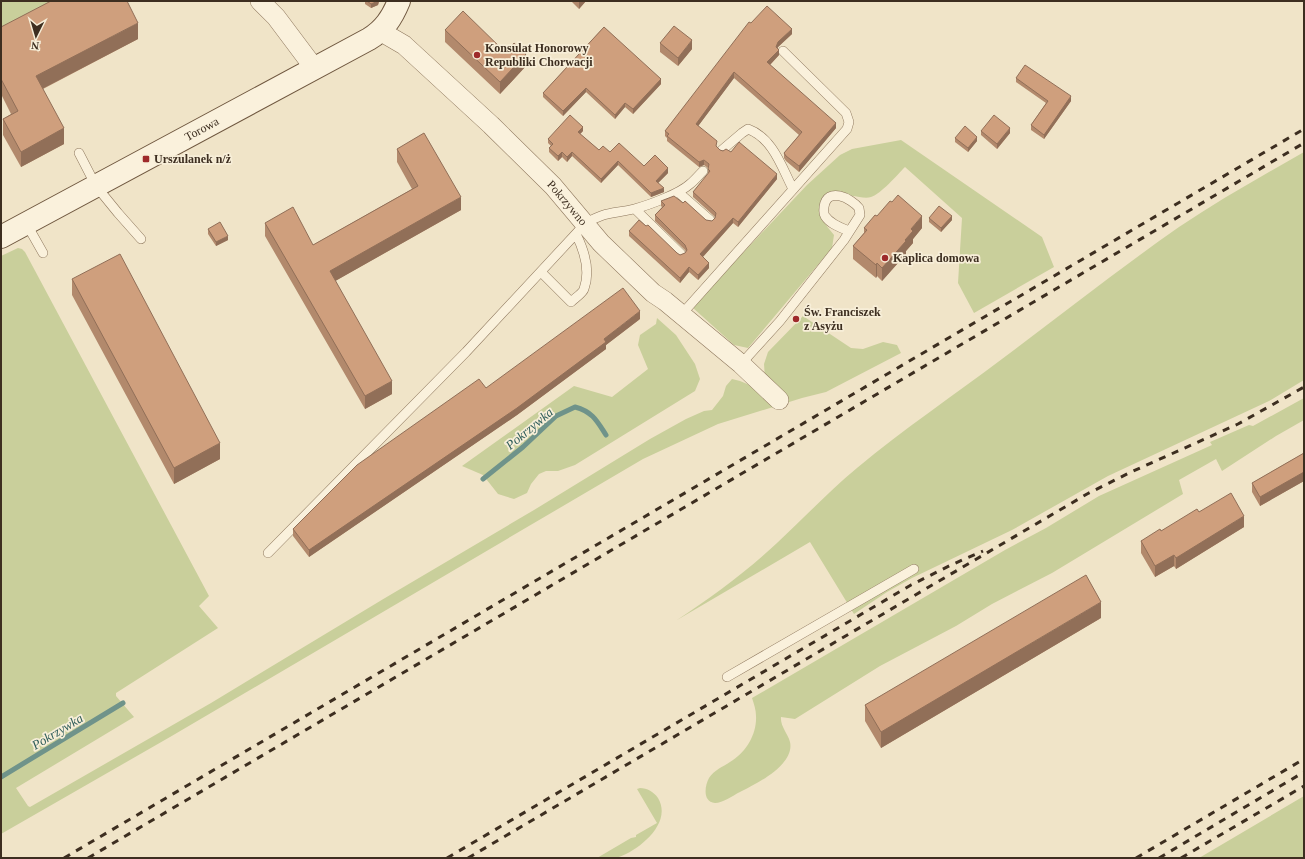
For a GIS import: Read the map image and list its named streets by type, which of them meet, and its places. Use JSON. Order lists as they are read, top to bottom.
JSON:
{
  "streets": {
    "street": ["Torowa", "Pokrzywno"]
  },
  "crossings": [
    ["Torowa", "Pokrzywno"]
  ],
  "water": ["Pokrzywka"],
  "places": {
    "other": ["Konsulat Honorowy Republiki Chorwacji", "Kaplica domowa", "Św. Franciszek z Asyżu"],
    "transit": ["Urszulanek n/ż"]
  },
  "north": "bottom"
}
